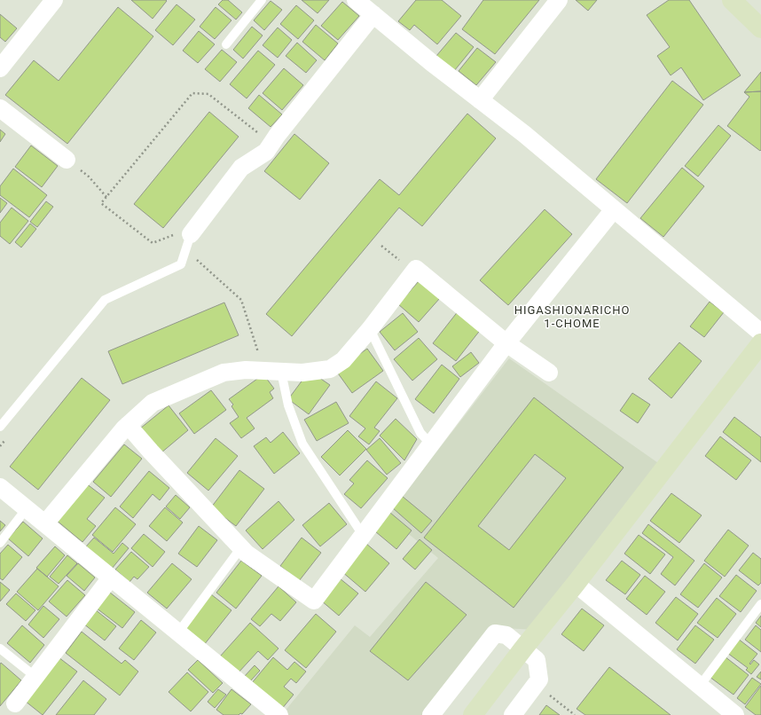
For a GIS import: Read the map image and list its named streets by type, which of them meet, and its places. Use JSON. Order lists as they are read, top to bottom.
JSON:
{
  "districts": ["HIGASHIONARICHO 1-CHOME"]
}
